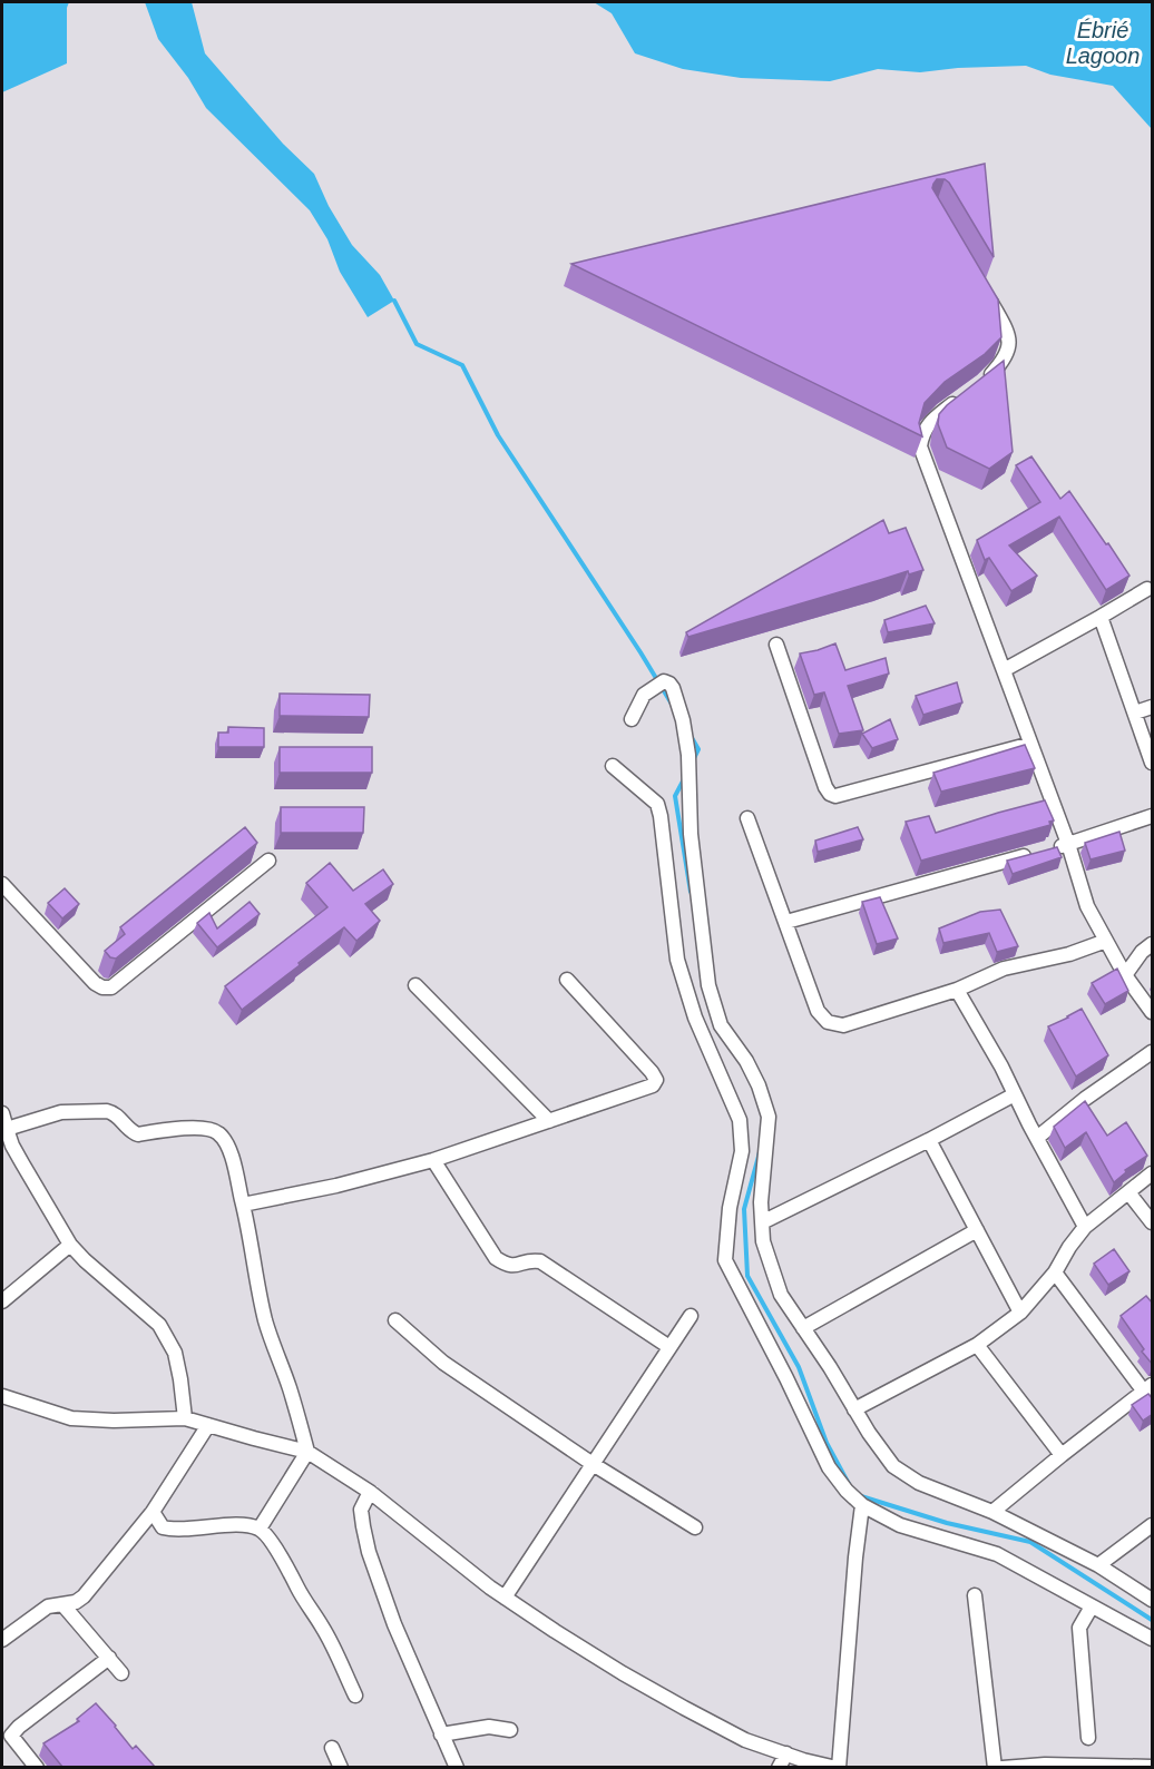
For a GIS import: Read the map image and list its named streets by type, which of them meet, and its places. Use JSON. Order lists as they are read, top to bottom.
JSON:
{
  "water": ["Ébrié Lagoon"]
}
